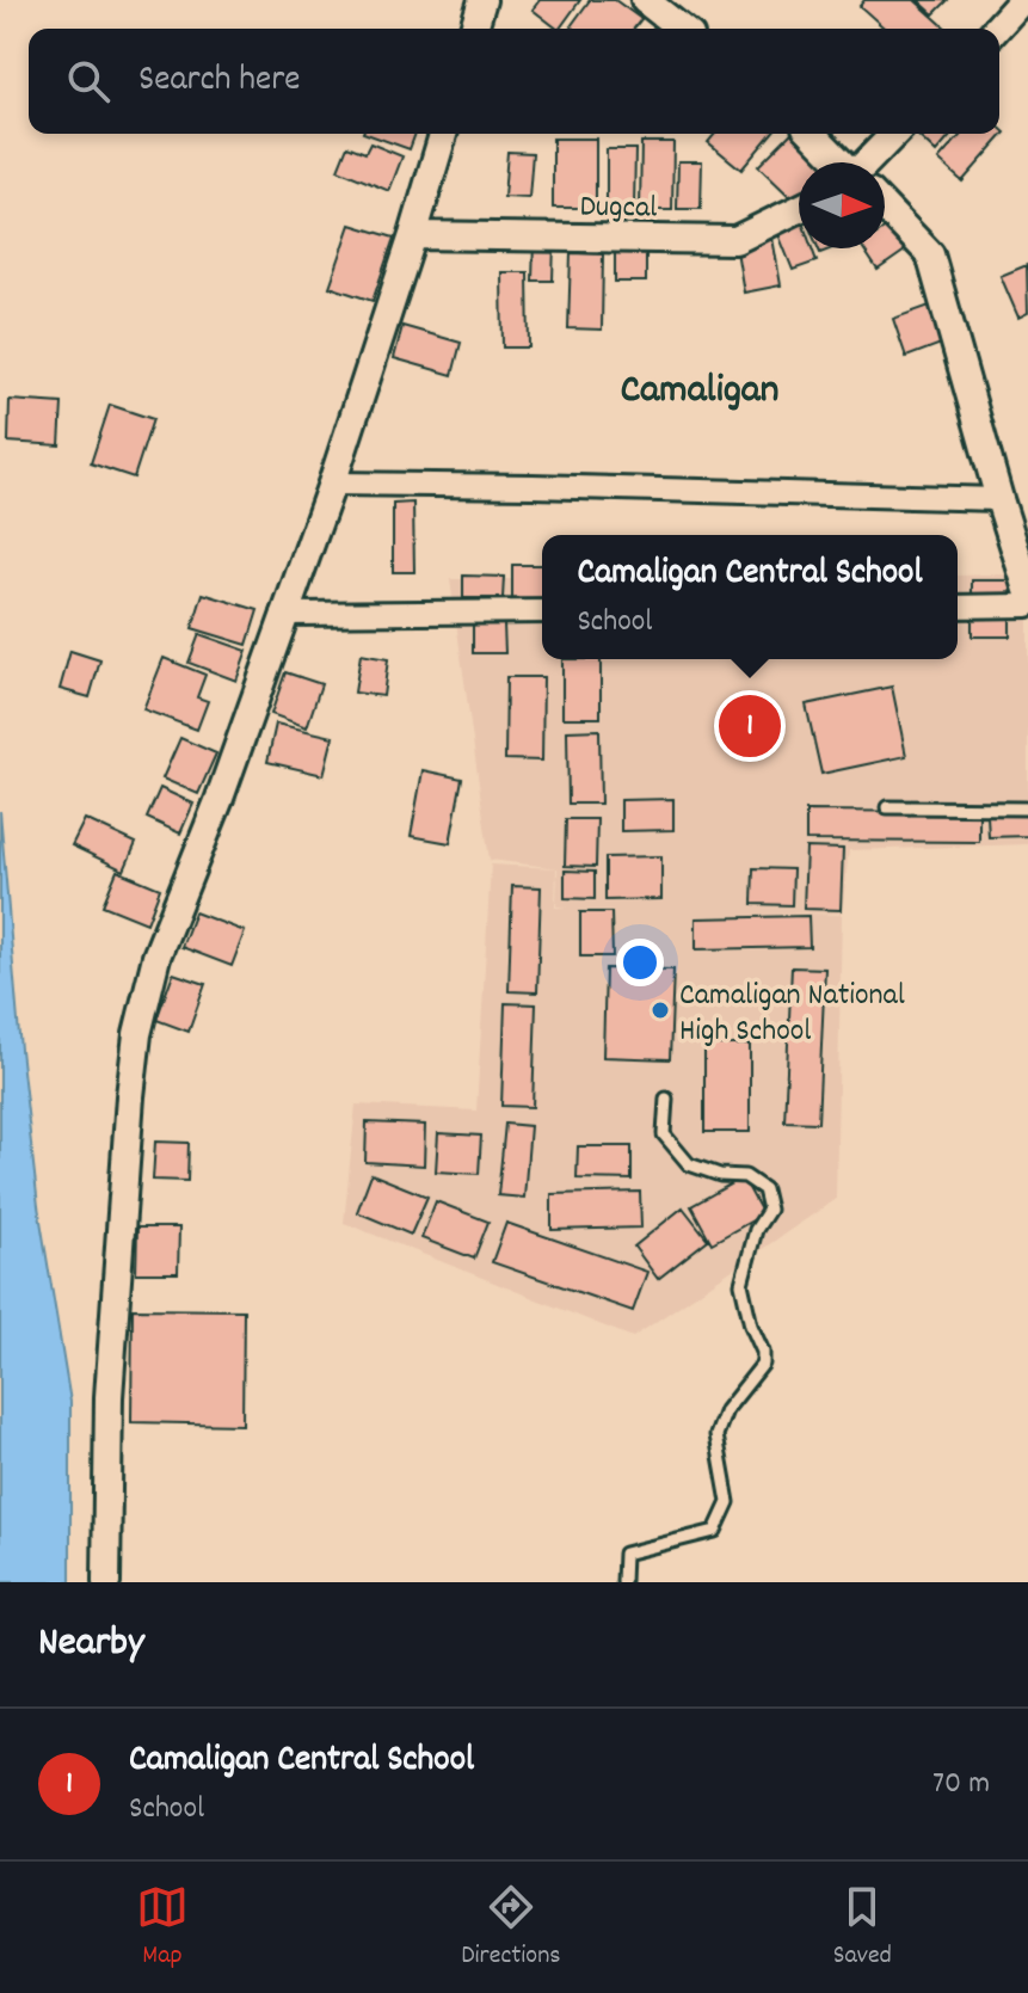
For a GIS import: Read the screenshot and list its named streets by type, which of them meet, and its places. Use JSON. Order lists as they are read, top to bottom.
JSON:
{
  "streets": {
    "street": ["Dugcal"]
  },
  "districts": ["Camaligan"],
  "places": ["Camaligan National High School"],
  "north": "right",
  "page": {
    "search": "Search here",
    "popup": ["Camaligan Central School", "School"],
    "pins": "1",
    "heading": "Nearby",
    "list": [
      {
        "mark": "1",
        "name": "Camaligan Central School",
        "note": "School",
        "value": "70 m"
      }
    ],
    "nav": ["Map", "Directions", "Saved"]
  }
}
